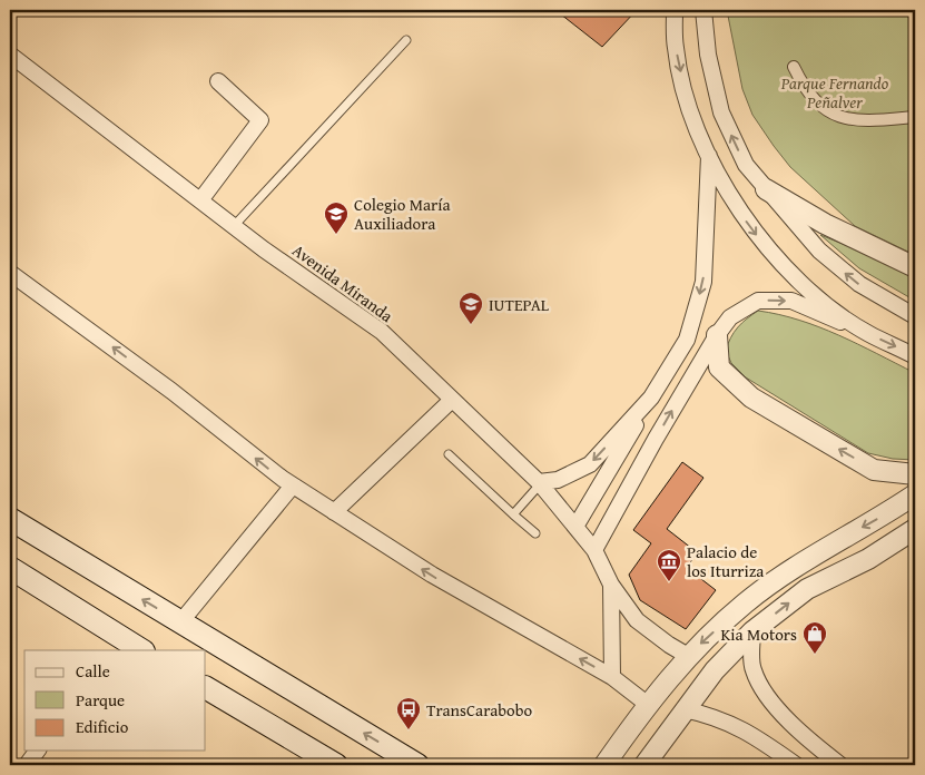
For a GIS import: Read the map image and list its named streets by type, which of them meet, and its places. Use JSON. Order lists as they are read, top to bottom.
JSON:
{
  "streets": {
    "street": ["Avenida Miranda"]
  },
  "parks": ["Parque Fernando Peñalver"],
  "places": {
    "school or university": ["Colegio María Auxiliadora", "IUTEPAL"],
    "museum": ["Palacio de los Iturriza"],
    "shop": ["Kia Motors"],
    "bus stop": ["TransCarabobo"]
  },
  "legend": ["Calle", "Parque", "Edificio"]
}
